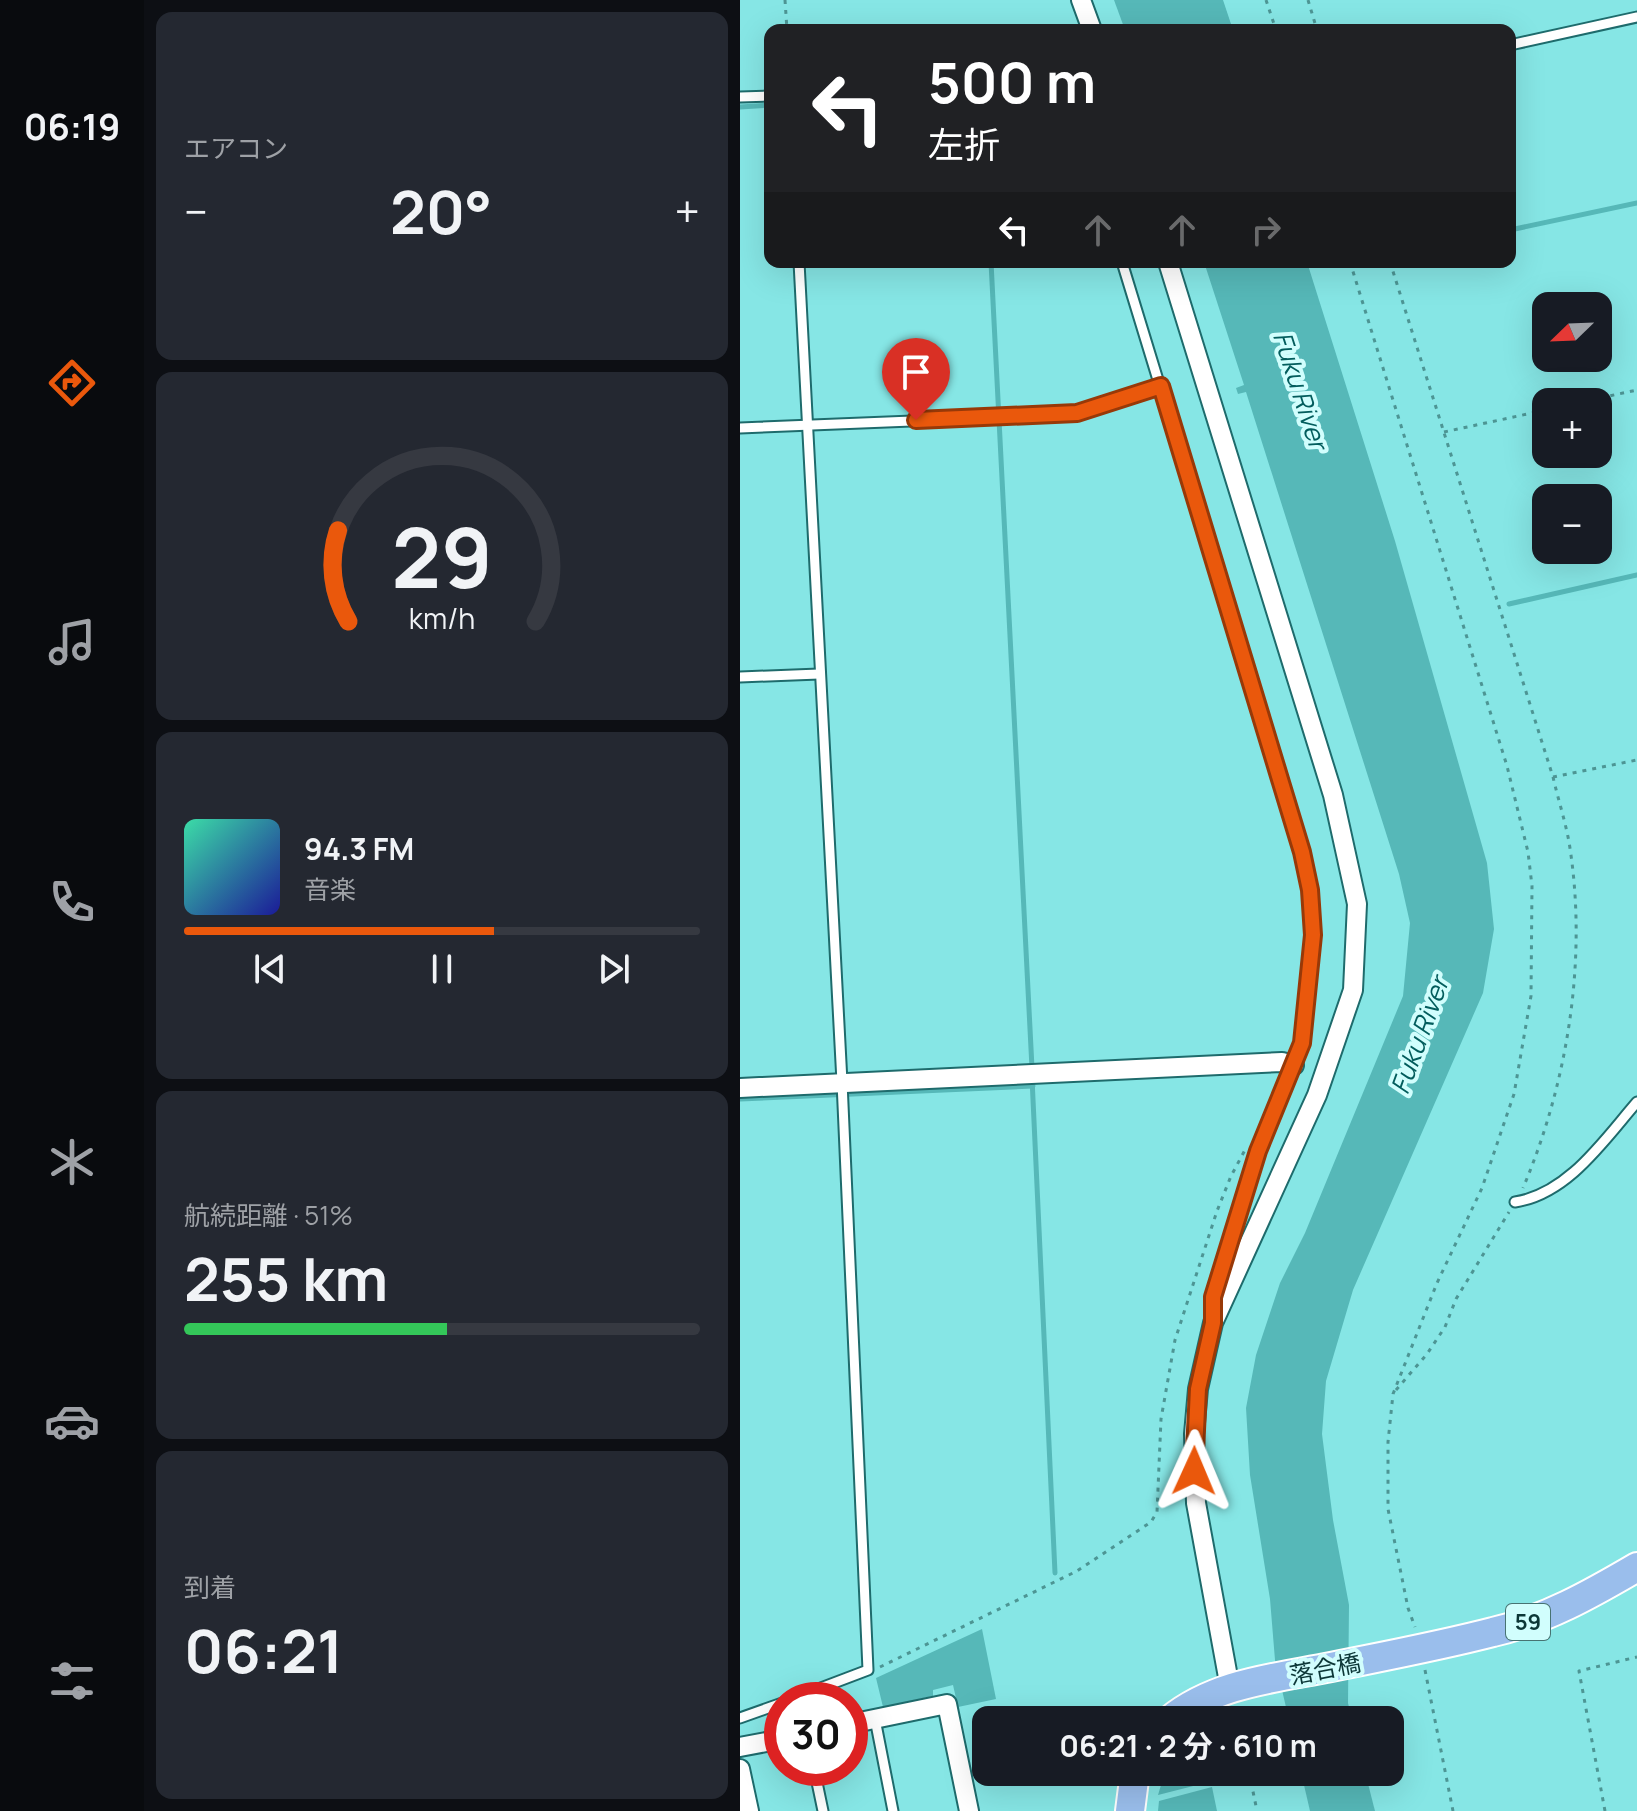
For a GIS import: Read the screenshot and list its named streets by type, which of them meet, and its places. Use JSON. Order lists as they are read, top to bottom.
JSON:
{
  "streets": {
    "main road": ["59", "落合橋"]
  },
  "crossings": [
    ["59", "落合橋"]
  ],
  "water": ["Fuku River"],
  "north": "bottom left",
  "page": {
    "tabs": "06:19",
    "tile": [
      "エアコン",
      ["航続距離 · 51%", "255 km"],
      ["到着", "06:21"]
    ],
    "turn": ["500 m", "左折"],
    "heat": ["−", "20°", "+"],
    "map_buttons": ["+", "−"],
    "song": ["94.3 FM", "音楽"],
    "limit": "30",
    "trip": "06:21 · 2 分 · 610 m",
    "gauge": ["29", "km/h"]
  }
}
